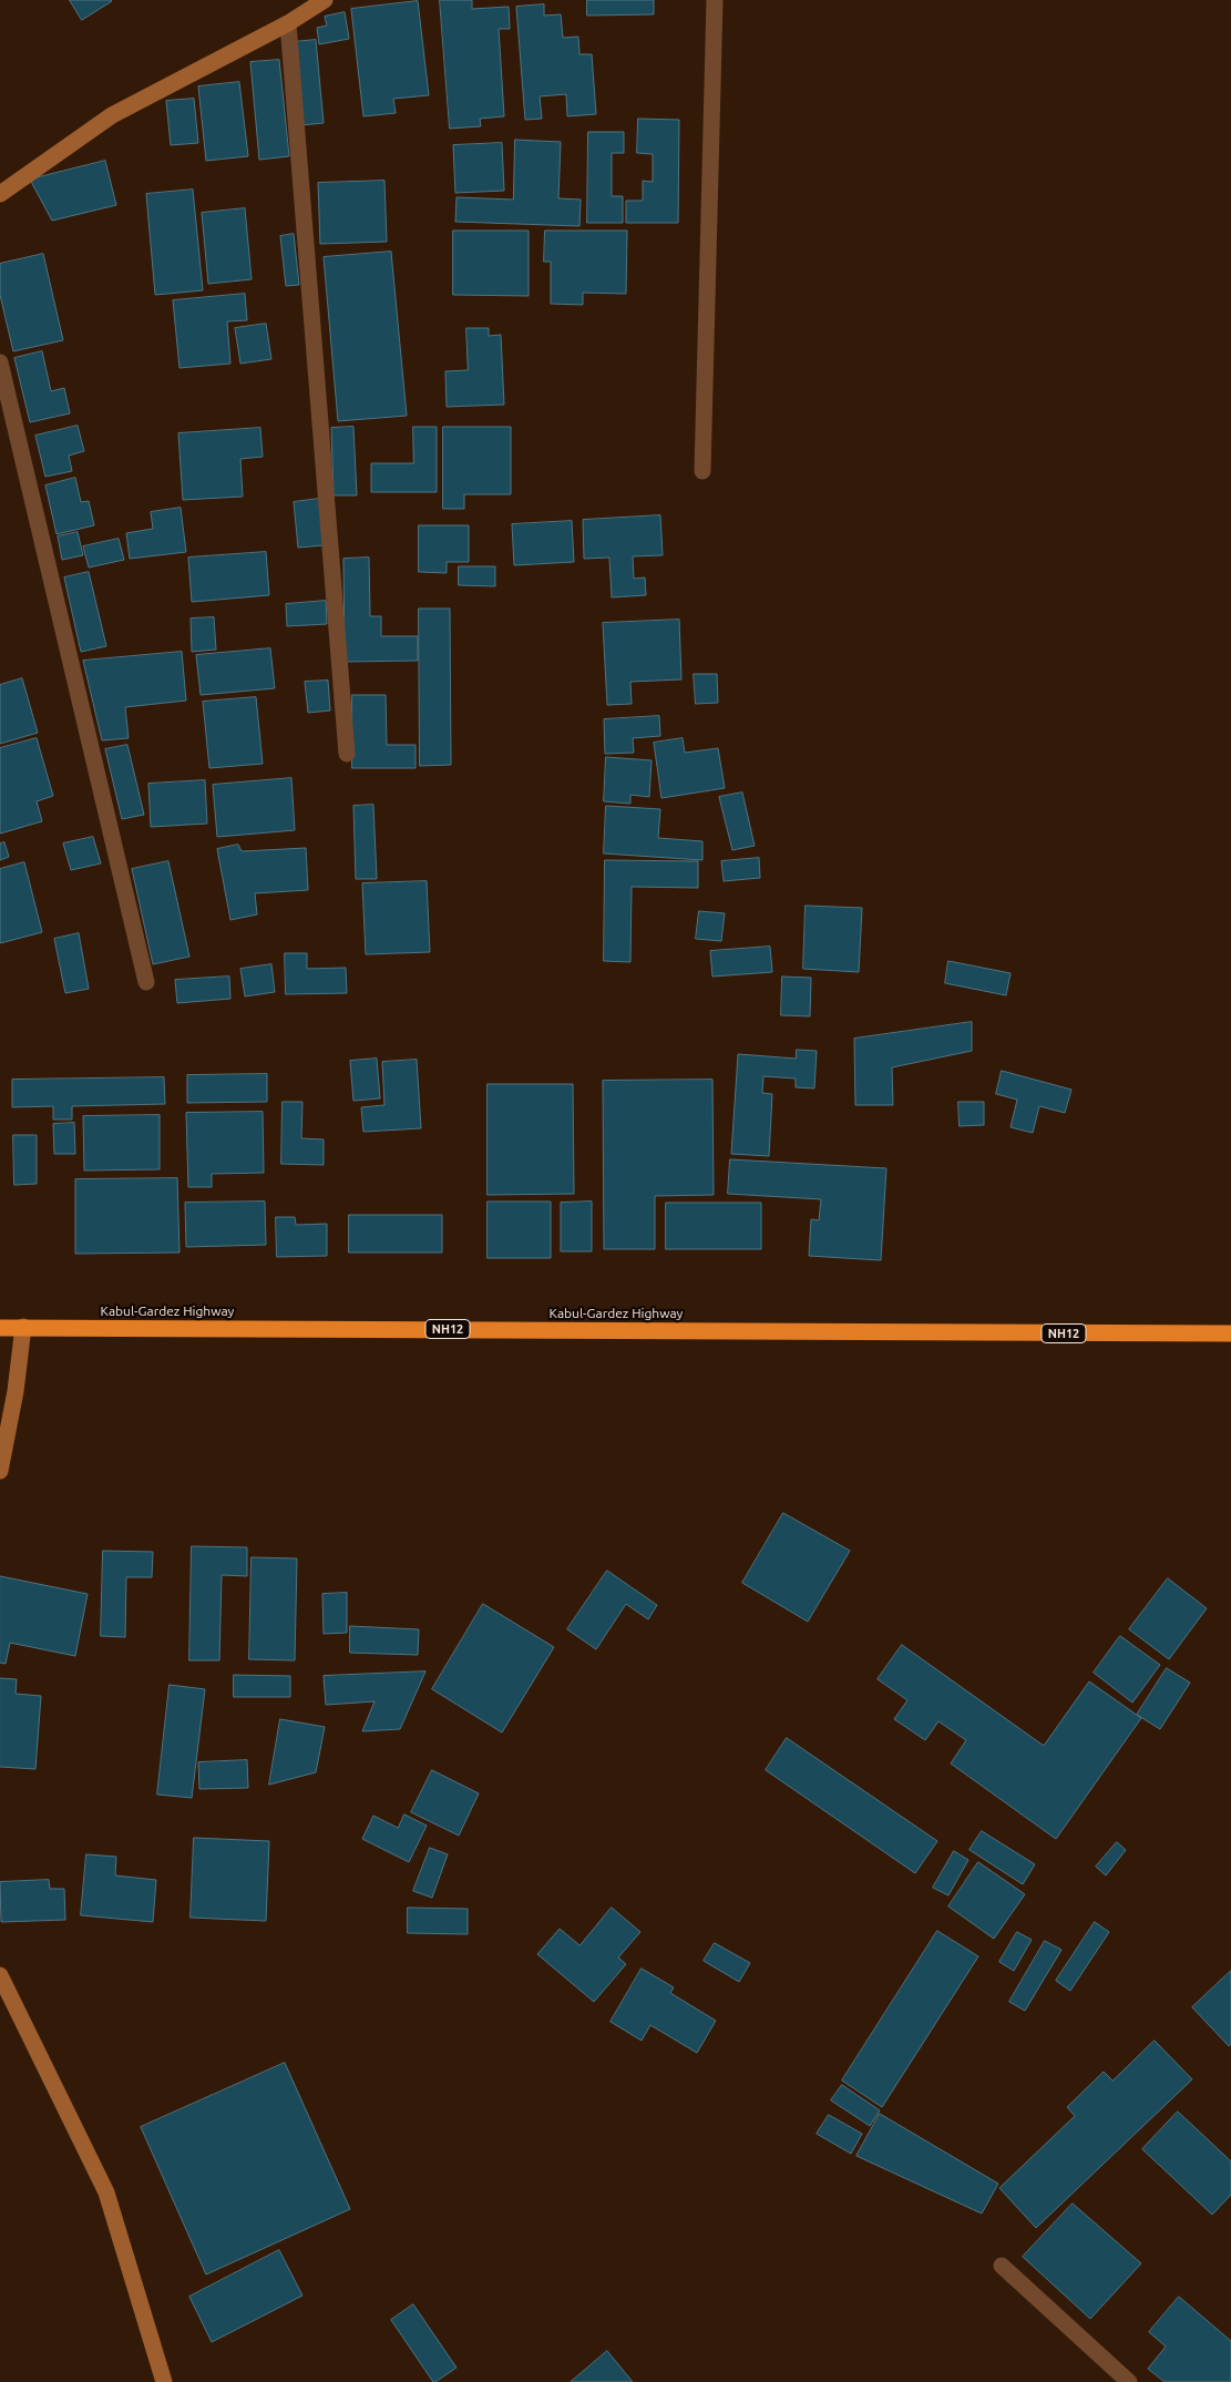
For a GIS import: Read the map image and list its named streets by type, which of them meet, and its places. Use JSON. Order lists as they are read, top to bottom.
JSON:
{
  "streets": {
    "highway": ["Kabul-Gardez Highway", "NH12"]
  }
}
